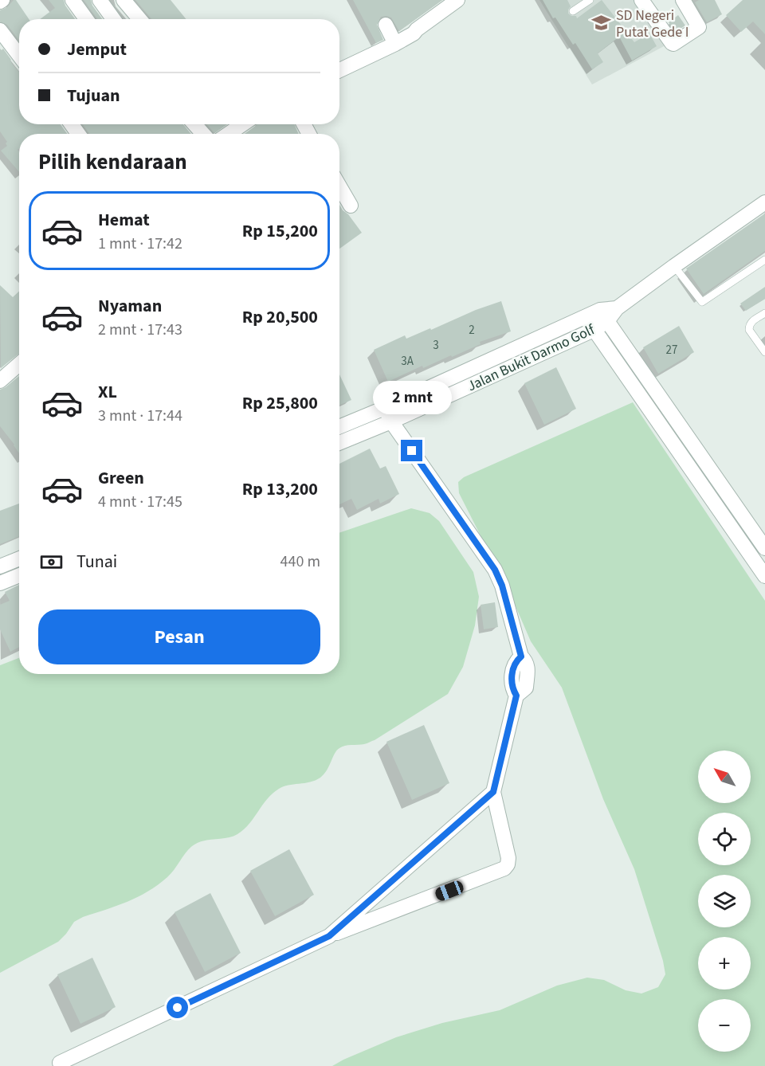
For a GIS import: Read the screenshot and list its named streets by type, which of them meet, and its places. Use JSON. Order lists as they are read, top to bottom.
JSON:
{
  "streets": {
    "street": ["Jalan Bukit Darmo Golf"]
  },
  "places": {
    "school or university": ["SD Negeri Putat Gede I"]
  },
  "house_numbers": [
    "2",
    "3",
    "27",
    "3A"
  ],
  "north": "top left",
  "page": {
    "banner": ["Jemput", "Tujuan"],
    "heading": "Pilih kendaraan",
    "list": [
      {
        "name": "Hemat",
        "note": "1 mnt · 17:42",
        "value": "Rp 15,200"
      },
      {
        "name": "Nyaman",
        "note": "2 mnt · 17:43",
        "value": "Rp 20,500"
      },
      {
        "name": "XL",
        "note": "3 mnt · 17:44",
        "value": "Rp 25,800"
      },
      {
        "name": "Green",
        "note": "4 mnt · 17:45",
        "value": "Rp 13,200"
      }
    ],
    "bubble": "2 mnt",
    "pay": ["Tunai", "440 m"],
    "buttons": "Pesan",
    "map_buttons": ["+", "−"]
  }
}
